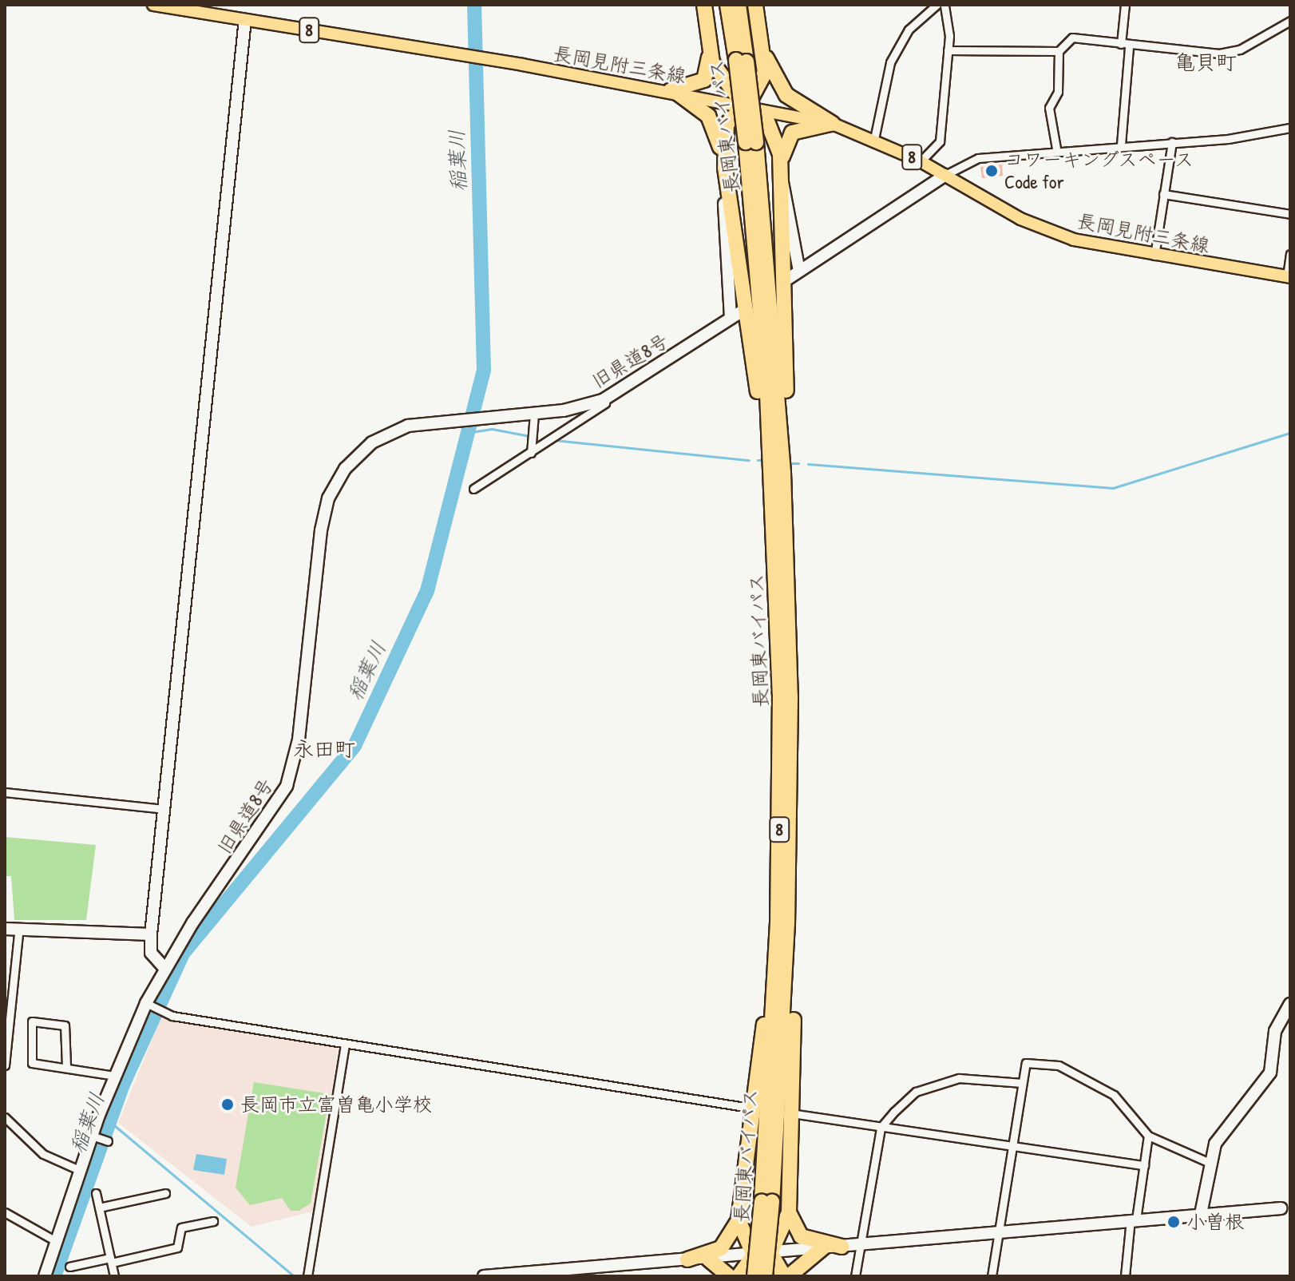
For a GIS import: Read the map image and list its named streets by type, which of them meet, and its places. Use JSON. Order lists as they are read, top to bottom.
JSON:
{
  "streets": {
    "highway": ["8", "長岡東バイパス"],
    "main road": ["長岡見附三条線"],
    "street": ["旧県道8号"]
  },
  "crossings": [
    ["8", "長岡見附三条線"],
    ["8", "長岡東バイパス"]
  ],
  "districts": ["亀貝町", "永田町"],
  "water": ["稲葉川"],
  "places": ["コワーキングスペース Code for", "長岡市立富曽亀小学校", "小曽根"]
}
